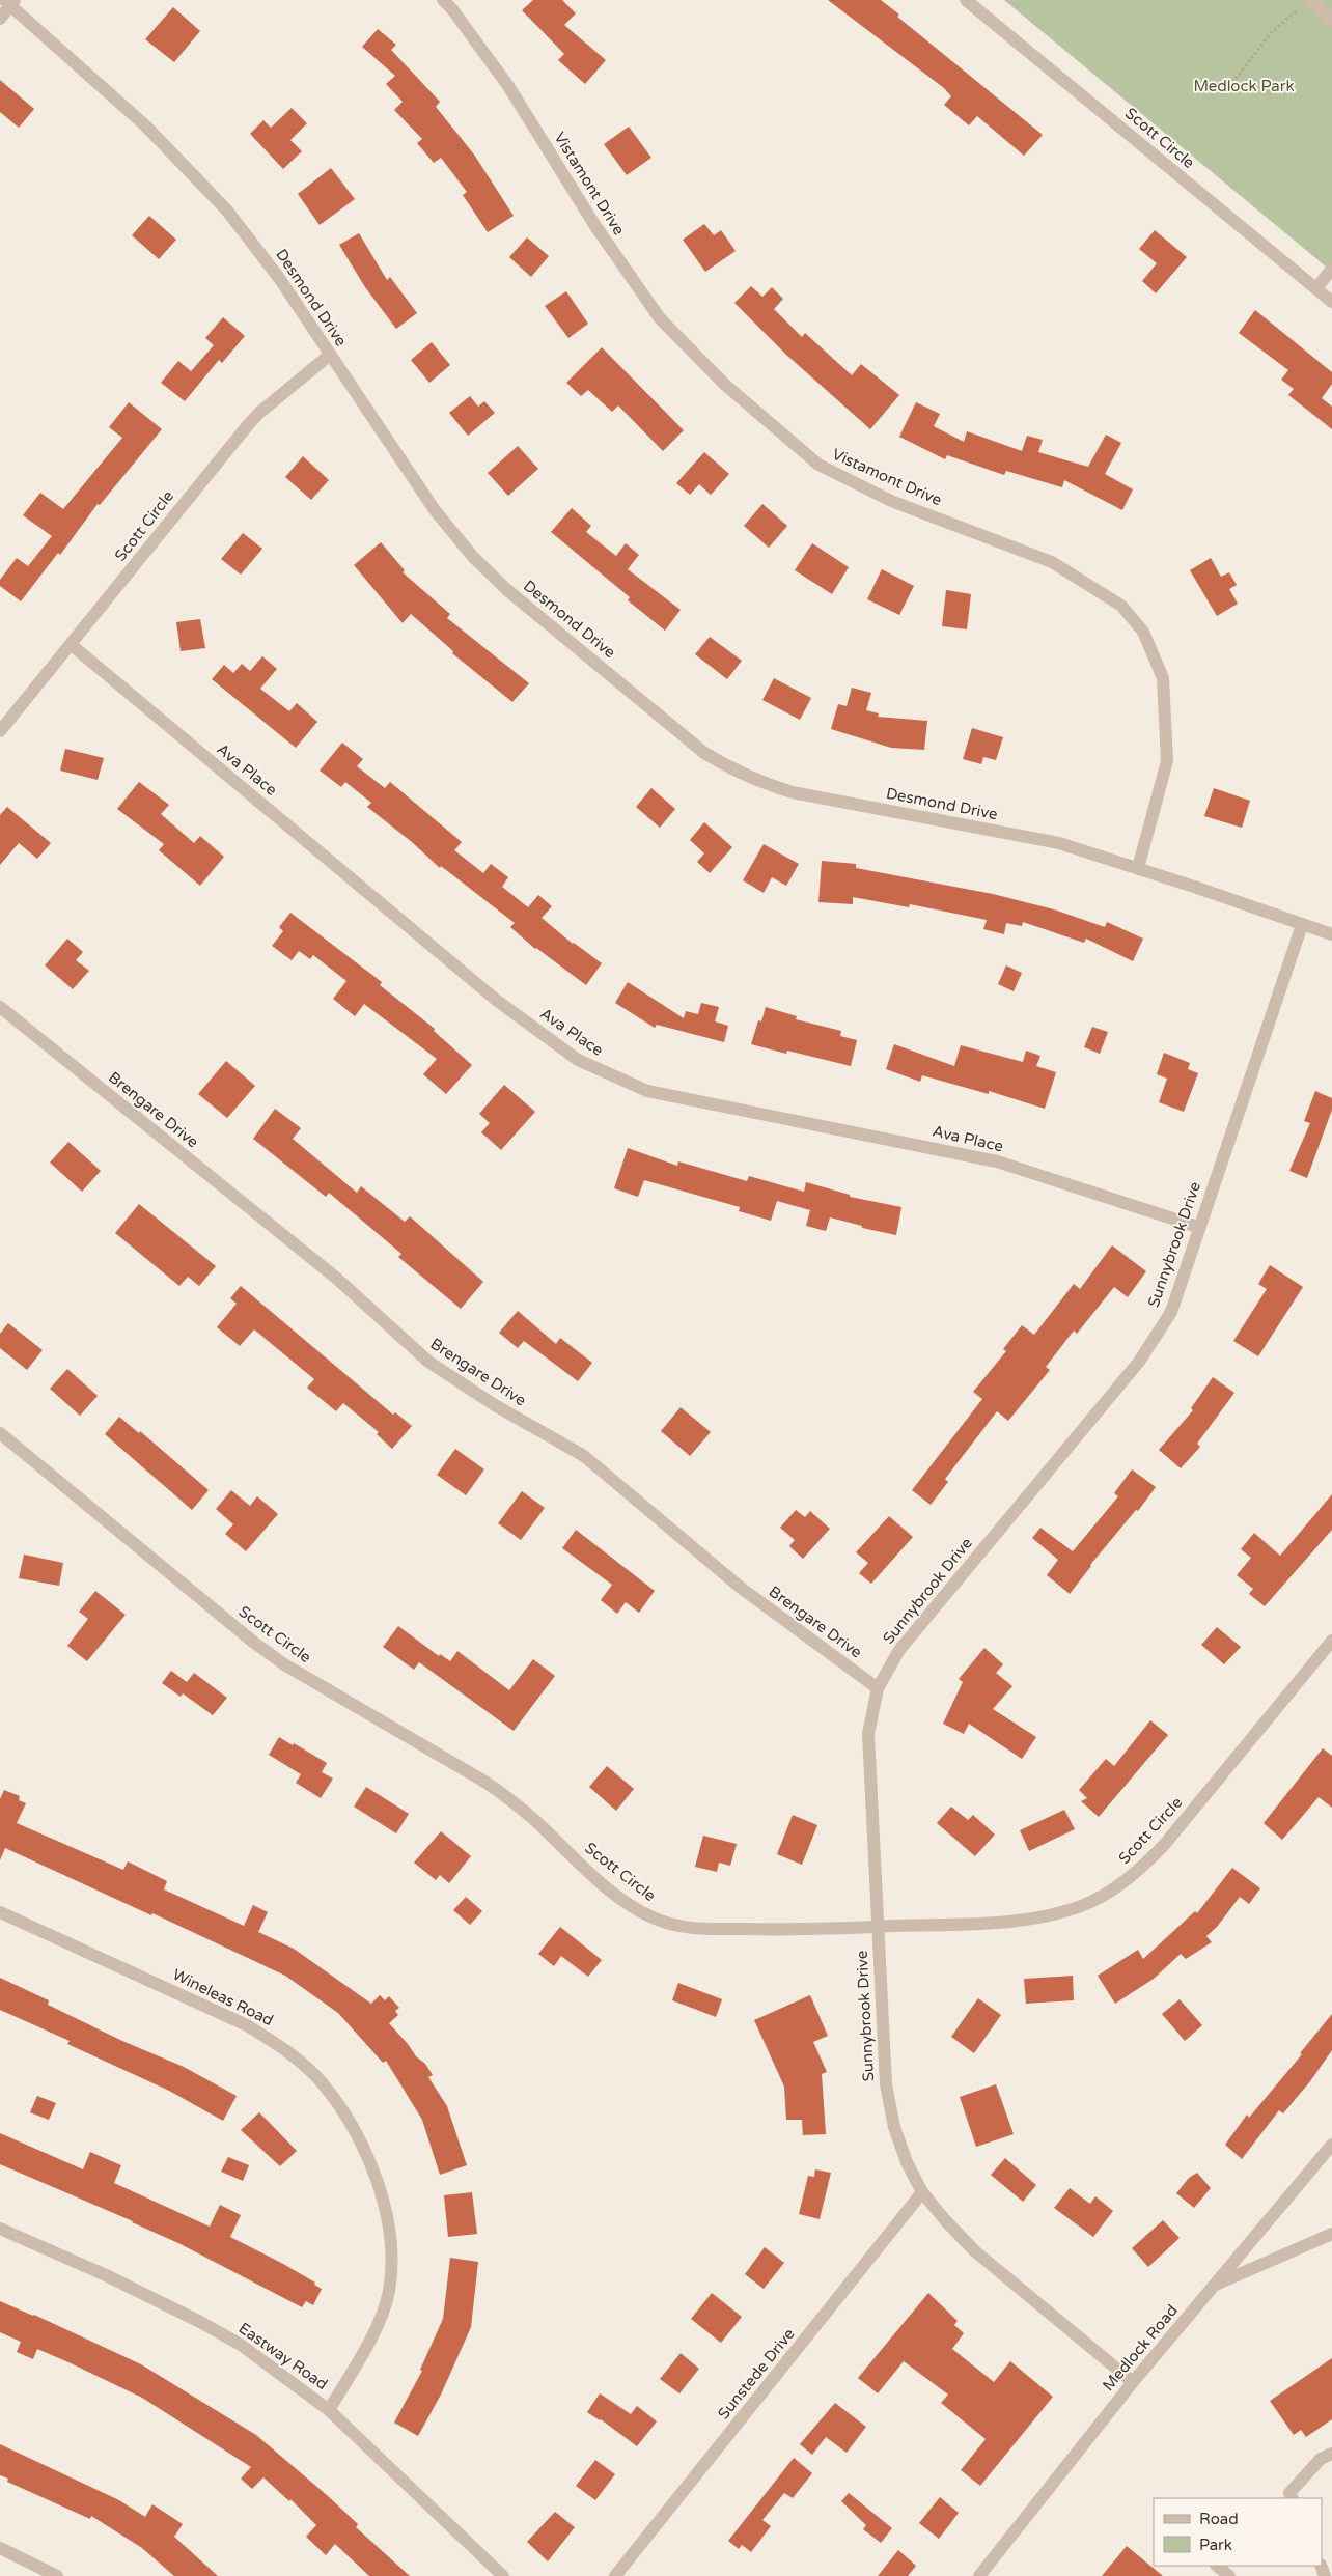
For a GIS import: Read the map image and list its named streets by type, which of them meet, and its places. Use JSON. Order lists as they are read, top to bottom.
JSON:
{
  "streets": {
    "street": [
      "Scott Circle",
      "Vistamont Drive",
      "Desmond Drive",
      "Ava Place",
      "Brengare Drive",
      "Sunnybrook Drive",
      "Wineleas Road",
      "Medlock Road",
      "Eastway Road",
      "Sunstede Drive"
    ]
  },
  "crossings": [
    ["Scott Circle", "Desmond Drive"],
    ["Scott Circle", "Ava Place"],
    ["Scott Circle", "Sunnybrook Drive"],
    ["Vistamont Drive", "Desmond Drive"],
    ["Desmond Drive", "Sunnybrook Drive"],
    ["Ava Place", "Sunnybrook Drive"],
    ["Brengare Drive", "Sunnybrook Drive"],
    ["Sunnybrook Drive", "Medlock Road"],
    ["Sunnybrook Drive", "Sunstede Drive"],
    ["Wineleas Road", "Eastway Road"]
  ],
  "parks": ["Medlock Park"],
  "legend": ["Road", "Park"]
}
